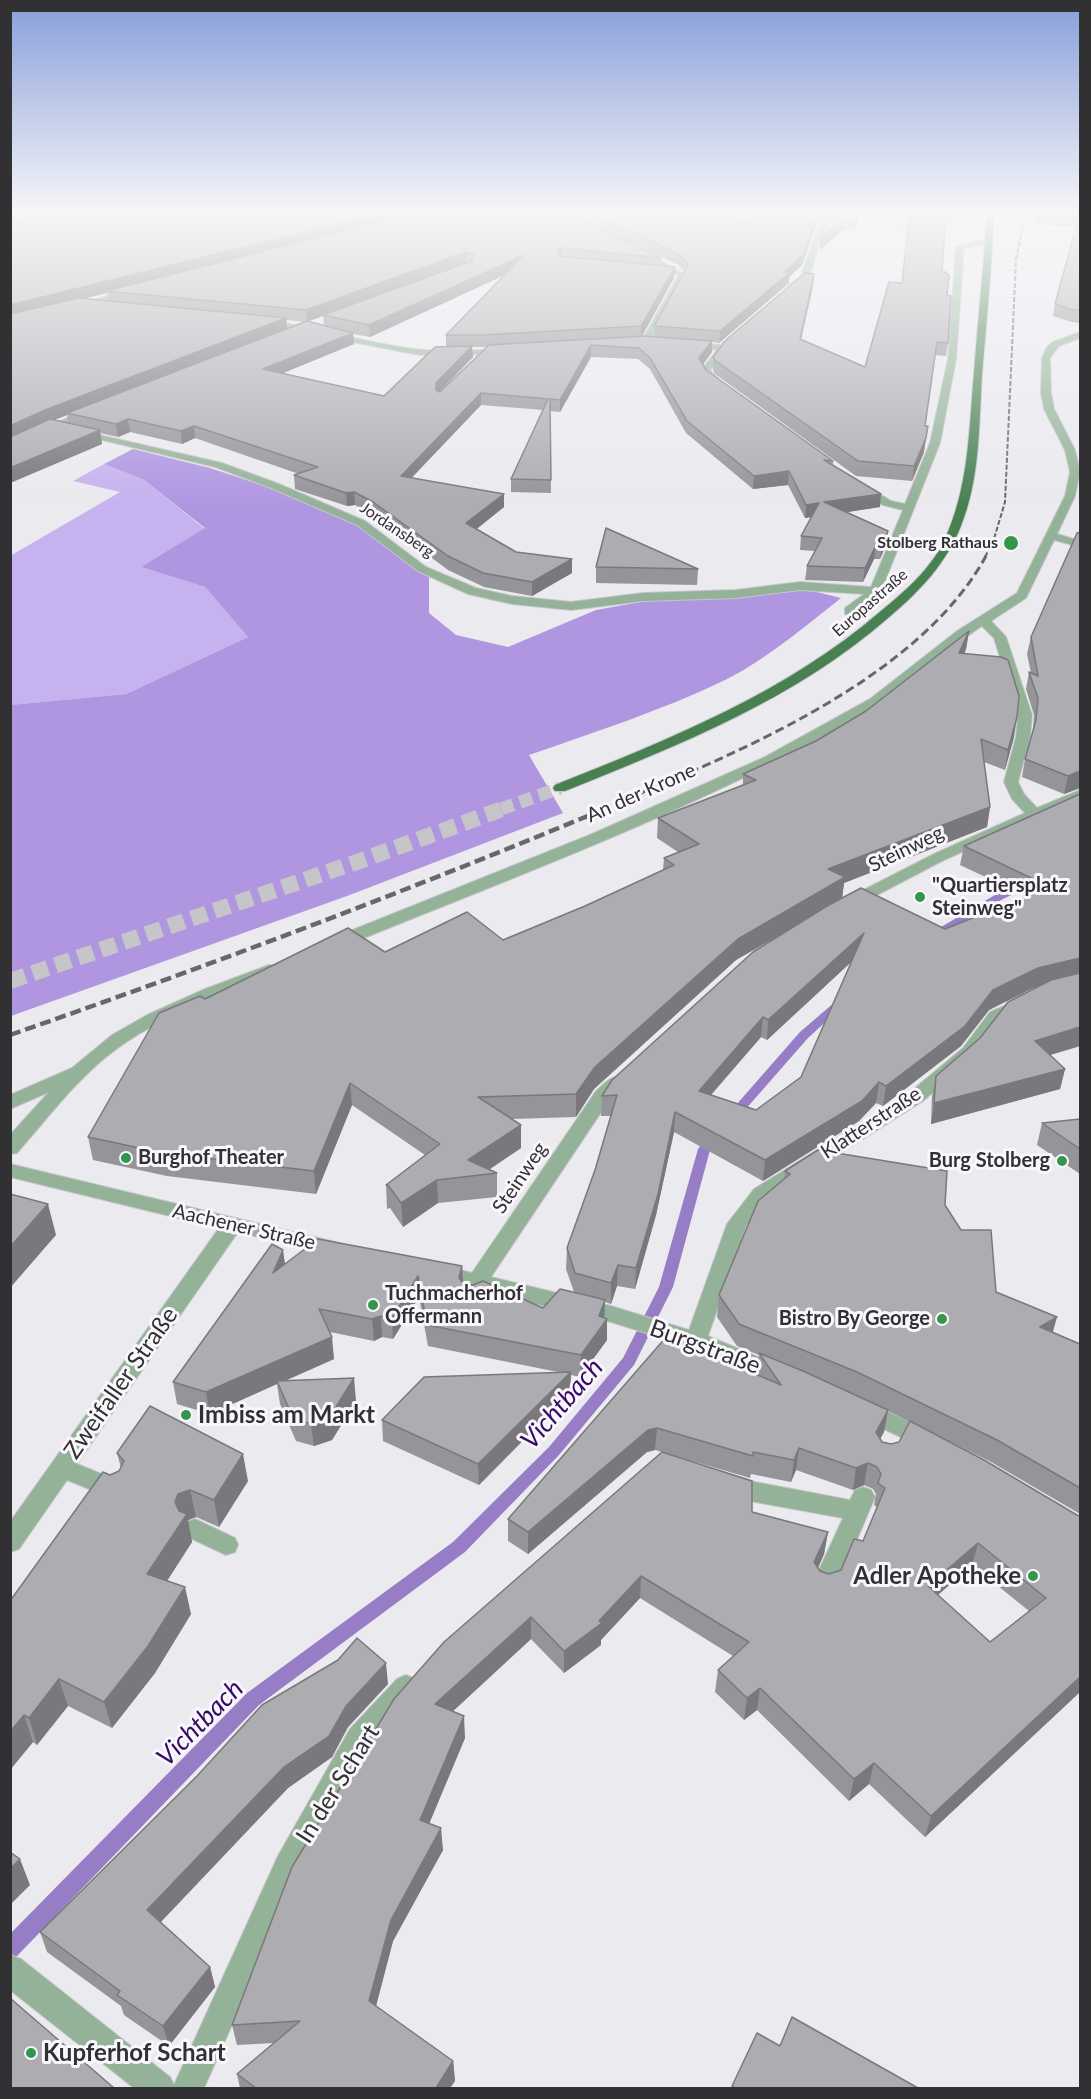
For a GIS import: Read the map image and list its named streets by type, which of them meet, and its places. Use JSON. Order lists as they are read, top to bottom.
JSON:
{
  "streets": {
    "main road": ["Europastraße"],
    "street": [
      "Jordansberg",
      "An der Krone",
      "Steinweg",
      "Klatterstraße",
      "Aachener Straße",
      "Burgstraße",
      "Zweifaller Straße",
      "In der Schart"
    ]
  },
  "crossings": [
    ["Steinweg", "Burgstraße"],
    ["Klatterstraße", "Burgstraße"],
    ["Aachener Straße", "Zweifaller Straße"]
  ],
  "water": ["Vichtbach"],
  "places": [
    "Stolberg Rathaus",
    "\"Quartiersplatz Steinweg\"",
    "Burghof Theater",
    "Burg Stolberg",
    "Tuchmacherhof Offermann",
    "Bistro By George",
    "Imbiss am Markt",
    "Adler Apotheke",
    "Kupferhof Schart"
  ]
}
